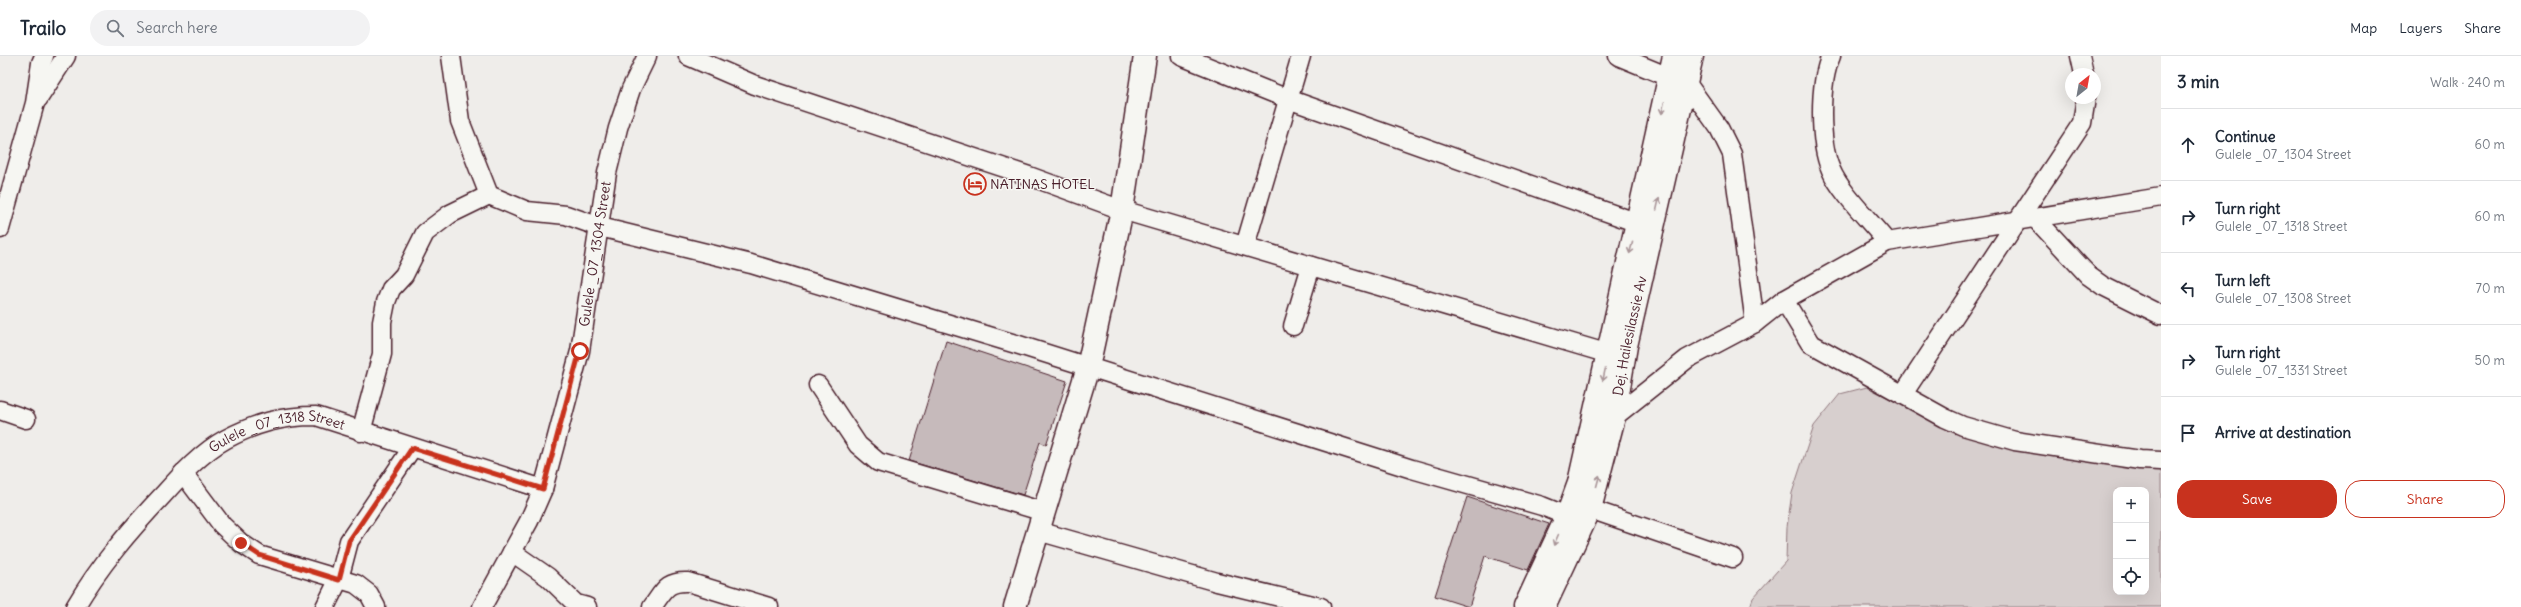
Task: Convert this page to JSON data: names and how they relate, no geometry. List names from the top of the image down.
{
  "streets": {
    "main road": ["Dej. Hailesilassie Av"],
    "street": ["Gulele _07_1304 Street", "Gulele _07_1318 Street"]
  },
  "crossings": [
    ["Gulele _07_1304 Street", "Gulele _07_1318 Street"]
  ],
  "places": {
    "hotel": ["NATINAS HOTEL"]
  },
  "north": "top right",
  "page": {
    "header": "Trailo",
    "search": "Search here",
    "nav": ["Map", "Layers", "Share"],
    "heading": ["3 min", "Walk · 240 m"],
    "list": [
      ["Continue", "Gulele _07_1304 Street", "60 m"],
      ["Turn right", "Gulele _07_1318 Street", "60 m"],
      ["Turn left", "Gulele _07_1308 Street", "70 m"],
      ["Turn right", "Gulele _07_1331 Street", "50 m"],
      "Arrive at destination"
    ],
    "buttons": ["Save", "Share"],
    "map_buttons": ["+", "−"]
  }
}
